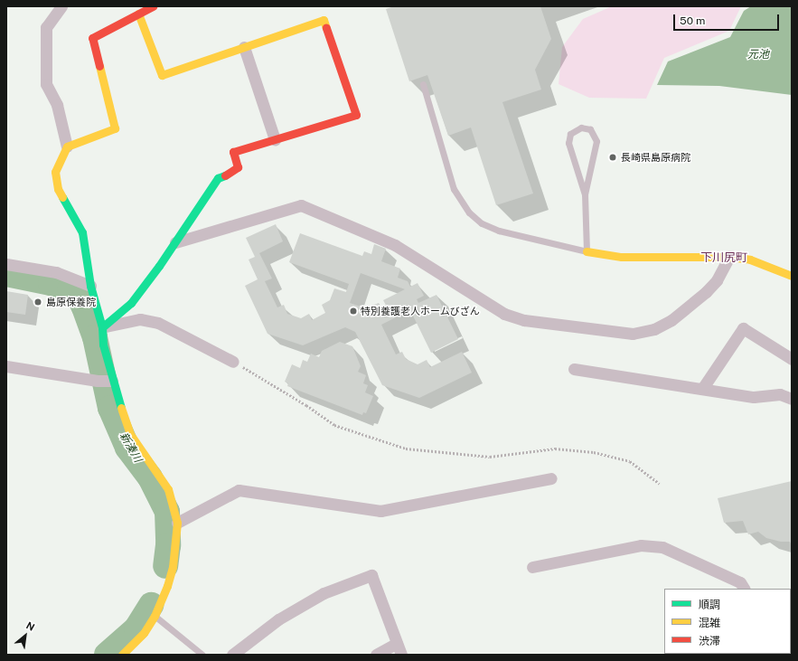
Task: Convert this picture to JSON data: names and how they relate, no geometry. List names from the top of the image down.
{
  "districts": ["下川尻町"],
  "water": ["元池", "新湊川"],
  "places": ["長崎県島原病院", "島原保養院", "特別養護老人ホームびざん"],
  "legend": ["順調", "混雑", "渋滞"],
  "scale_bar": "50 m",
  "north": "top right"
}
